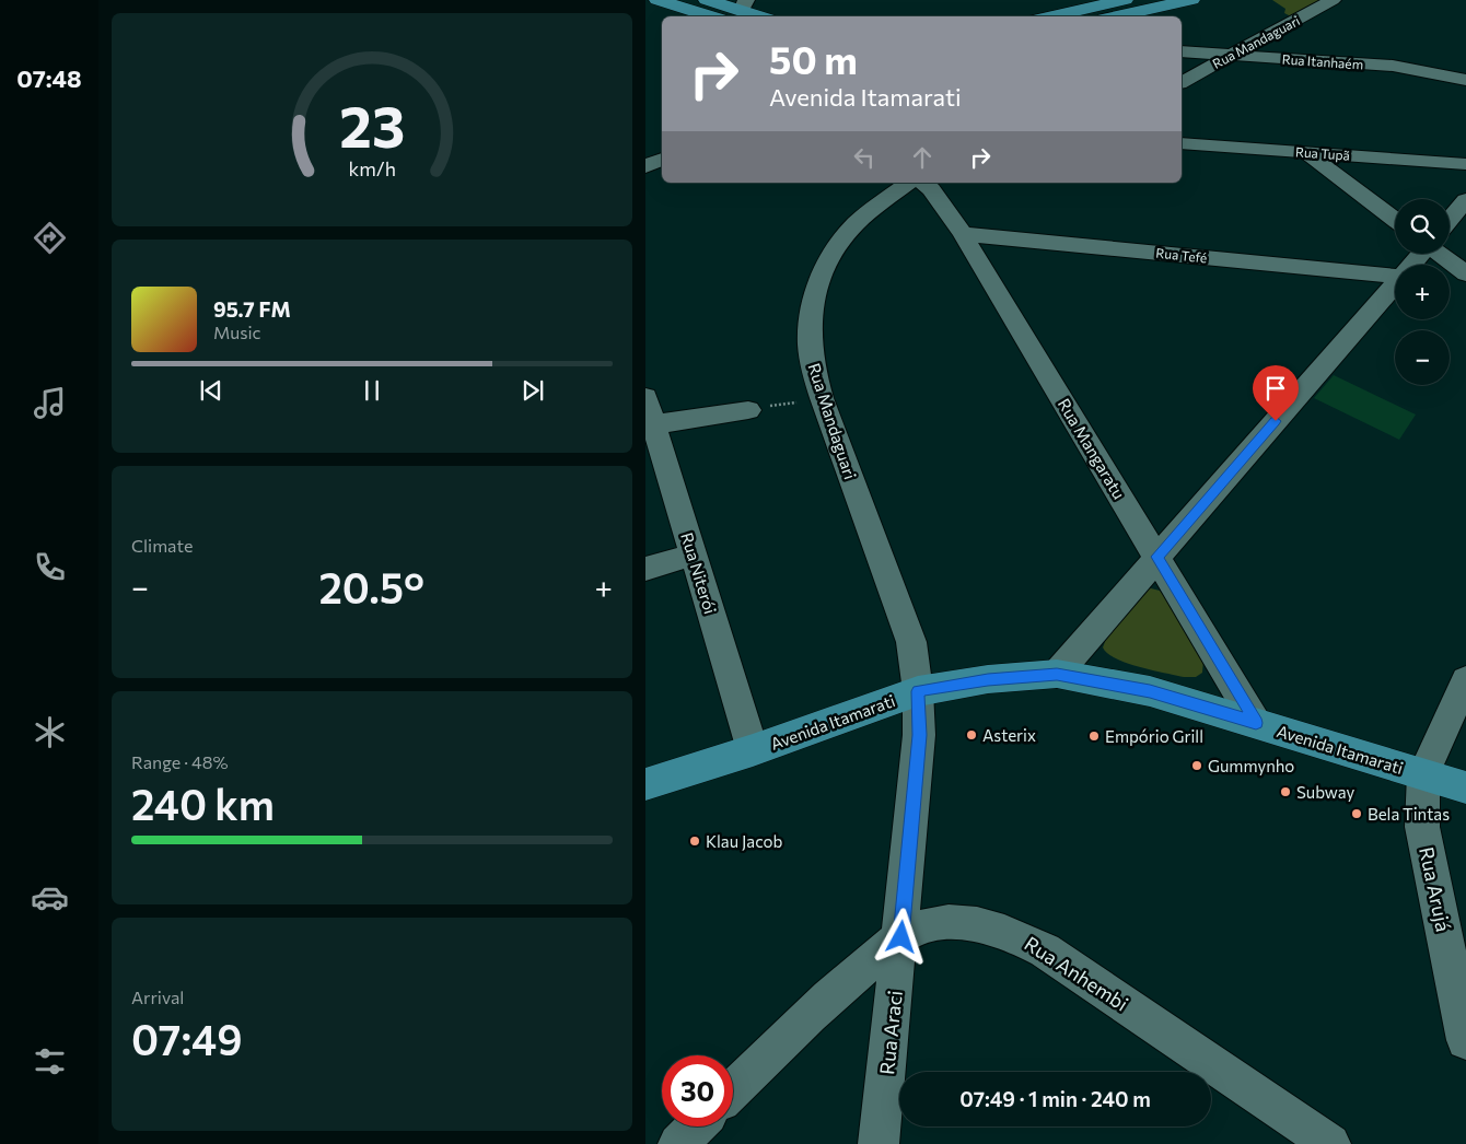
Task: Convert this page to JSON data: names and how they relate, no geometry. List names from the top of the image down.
{
  "streets": {
    "main road": ["Avenida Itamarati"],
    "street": [
      "Rua Mandaguari",
      "Rua Itanhaém",
      "Rua Tupã",
      "Rua Tefé",
      "Rua Mangaratu",
      "Rua Niterói",
      "Rua Arujá",
      "Rua Anhembi",
      "Rua Araci"
    ]
  },
  "crossings": [
    ["Rua Mandaguari", "Rua Itanhaém"],
    ["Rua Mandaguari", "Avenida Itamarati"],
    ["Rua Mandaguari", "Rua Araci"],
    ["Rua Tefé", "Rua Mangaratu"],
    ["Rua Mangaratu", "Avenida Itamarati"],
    ["Rua Niterói", "Avenida Itamarati"],
    ["Avenida Itamarati", "Rua Arujá"],
    ["Avenida Itamarati", "Rua Araci"],
    ["Rua Anhembi", "Rua Araci"]
  ],
  "places": [
    "Asterix",
    "Empório Grill",
    "Gummynho",
    "Subway",
    "Bela Tintas",
    "Klau Jacob"
  ],
  "page": {
    "tabs": "07:48",
    "turn": ["50 m", "Avenida Itamarati"],
    "map_buttons": ["+", "−"],
    "song": ["95.7 FM", "Music"],
    "tile": [
      "Climate",
      ["Range · 48%", "240 km"],
      ["Arrival", "07:49"]
    ],
    "heat": ["−", "20.5°", "+"],
    "limit": "30",
    "trip": "07:49 · 1 min · 240 m",
    "gauge": ["23", "km/h"]
  }
}
